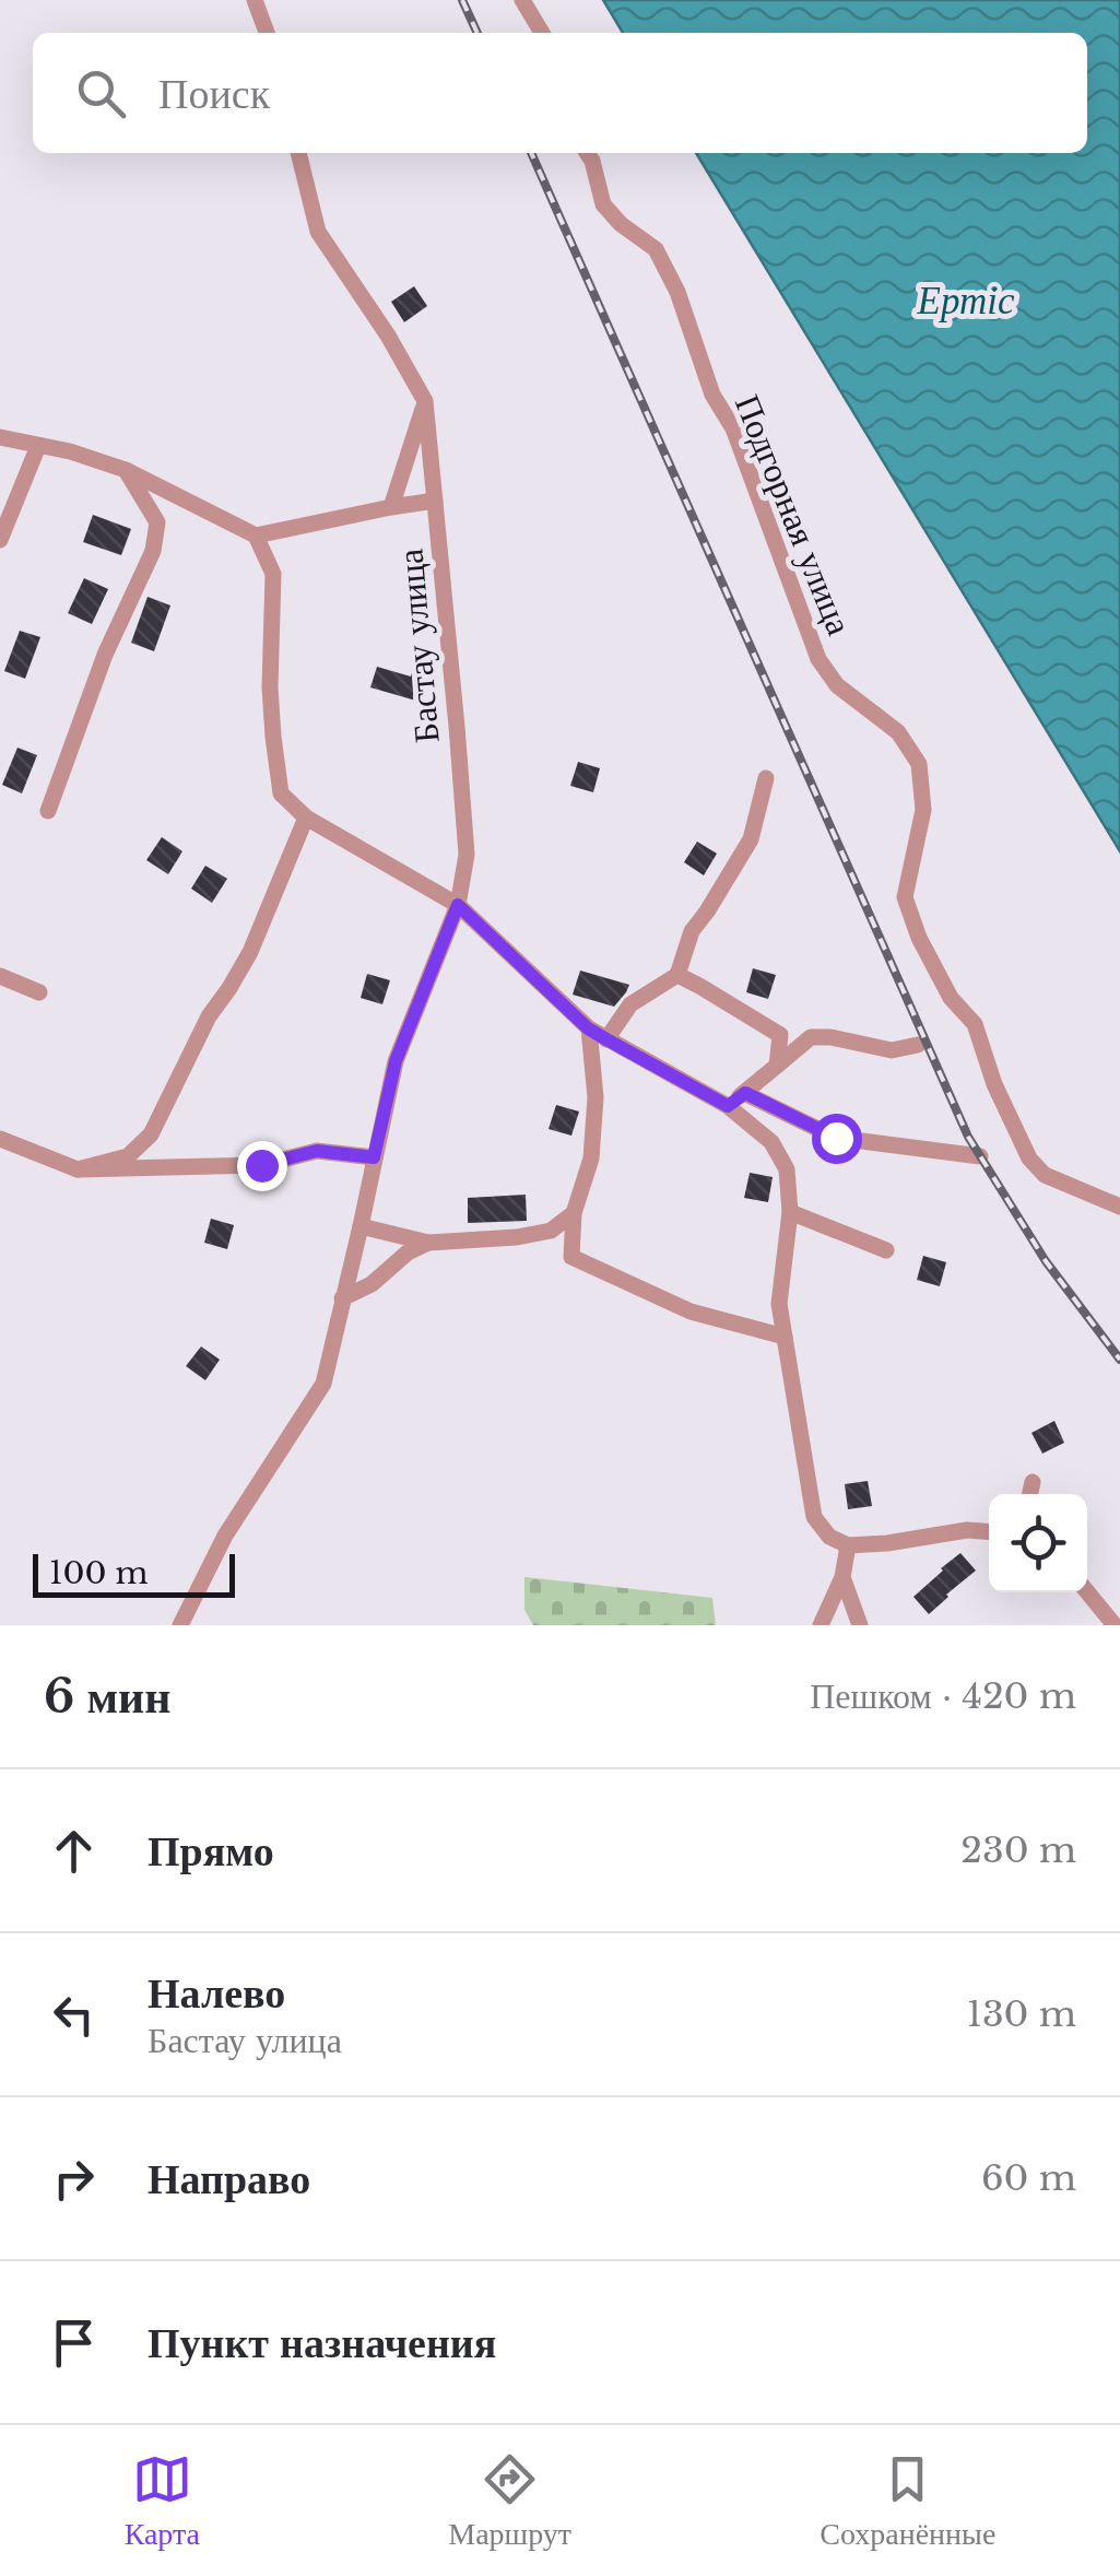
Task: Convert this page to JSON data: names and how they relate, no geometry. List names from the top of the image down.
{
  "streets": {
    "street": ["Подгорная улица", "Бастау улица"]
  },
  "water": ["Ертіс"],
  "scale_bar": "100 m",
  "page": {
    "search": "Поиск",
    "scale": "100 m",
    "heading": ["6 мин", "Пешком · 420 m"],
    "list": [
      ["Прямо", "230 m"],
      ["Налево", "Бастау улица", "130 m"],
      ["Направо", "60 m"],
      "Пункт назначения"
    ],
    "nav": ["Карта", "Маршрут", "Сохранённые"]
  }
}
